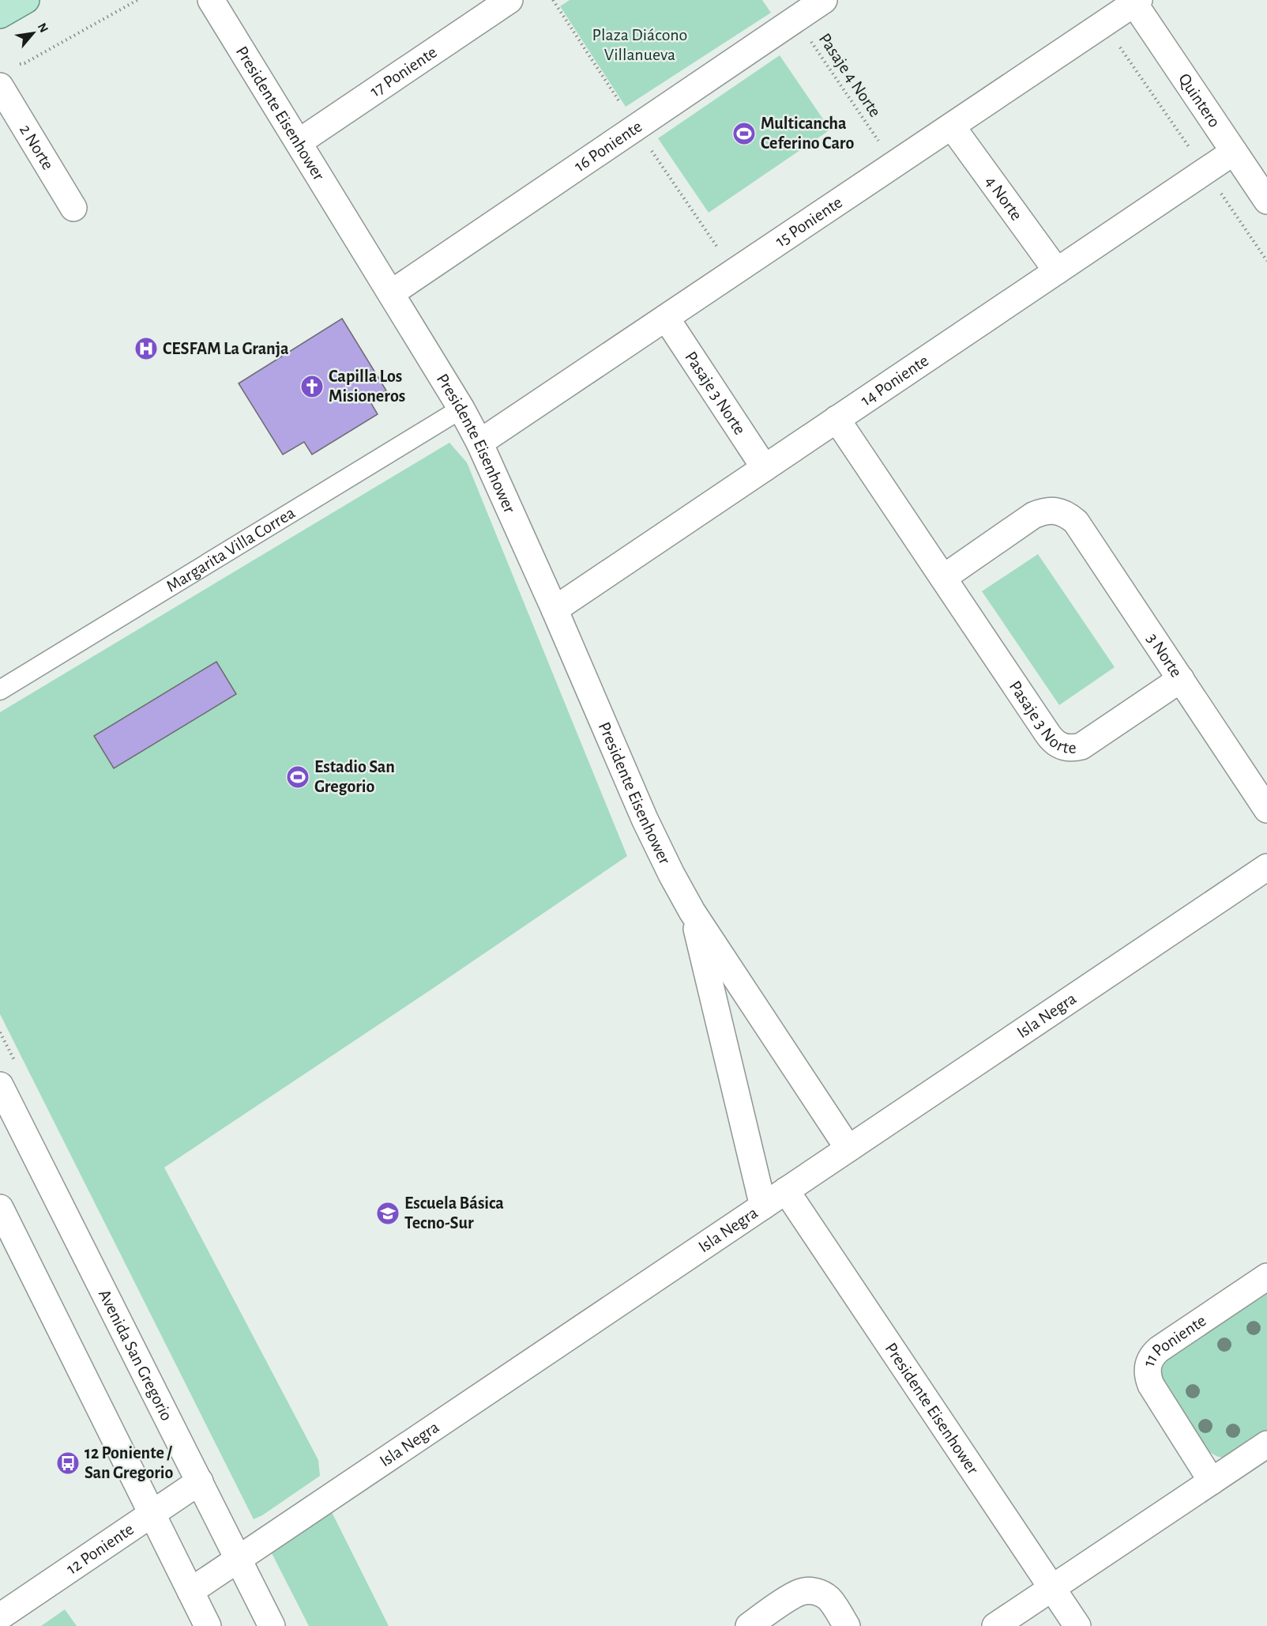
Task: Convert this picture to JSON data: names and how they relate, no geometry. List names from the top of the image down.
{
  "streets": {
    "street": [
      "17 Poniente",
      "Quintero",
      "Presidente Eisenhower",
      "2 Norte",
      "16 Poniente",
      "4 Norte",
      "15 Poniente",
      "14 Poniente",
      "Pasaje 3 Norte",
      "3 Norte",
      "Isla Negra",
      "11 Poniente",
      "Avenida San Gregorio",
      "12 Poniente"
    ],
    "lane": ["Margarita Villa Correa"],
    "path": ["Pasaje 4 Norte"]
  },
  "crossings": [
    ["17 Poniente", "Presidente Eisenhower"],
    ["Pasaje 4 Norte", "16 Poniente"],
    ["Pasaje 4 Norte", "15 Poniente"],
    ["Quintero", "15 Poniente"],
    ["Quintero", "14 Poniente"],
    ["Presidente Eisenhower", "16 Poniente"],
    ["Presidente Eisenhower", "15 Poniente"],
    ["Presidente Eisenhower", "14 Poniente"],
    ["Presidente Eisenhower", "Margarita Villa Correa"],
    ["Presidente Eisenhower", "Isla Negra"],
    ["4 Norte", "15 Poniente"],
    ["4 Norte", "14 Poniente"],
    ["15 Poniente", "Pasaje 3 Norte"],
    ["14 Poniente", "Pasaje 3 Norte"],
    ["Pasaje 3 Norte", "3 Norte"],
    ["Isla Negra", "Avenida San Gregorio"],
    ["Avenida San Gregorio", "12 Poniente"]
  ],
  "parks": ["Plaza Diácono Villanueva"],
  "places": {
    "sports": ["Multicancha Ceferino Caro", "Estadio San Gregorio"],
    "hospital": ["CESFAM La Granja"],
    "church": ["Capilla Los Misioneros"],
    "school or university": ["Escuela Básica Tecno-Sur"],
    "bus stop": ["12 Poniente / San Gregorio"]
  },
  "north": "top right"
}
